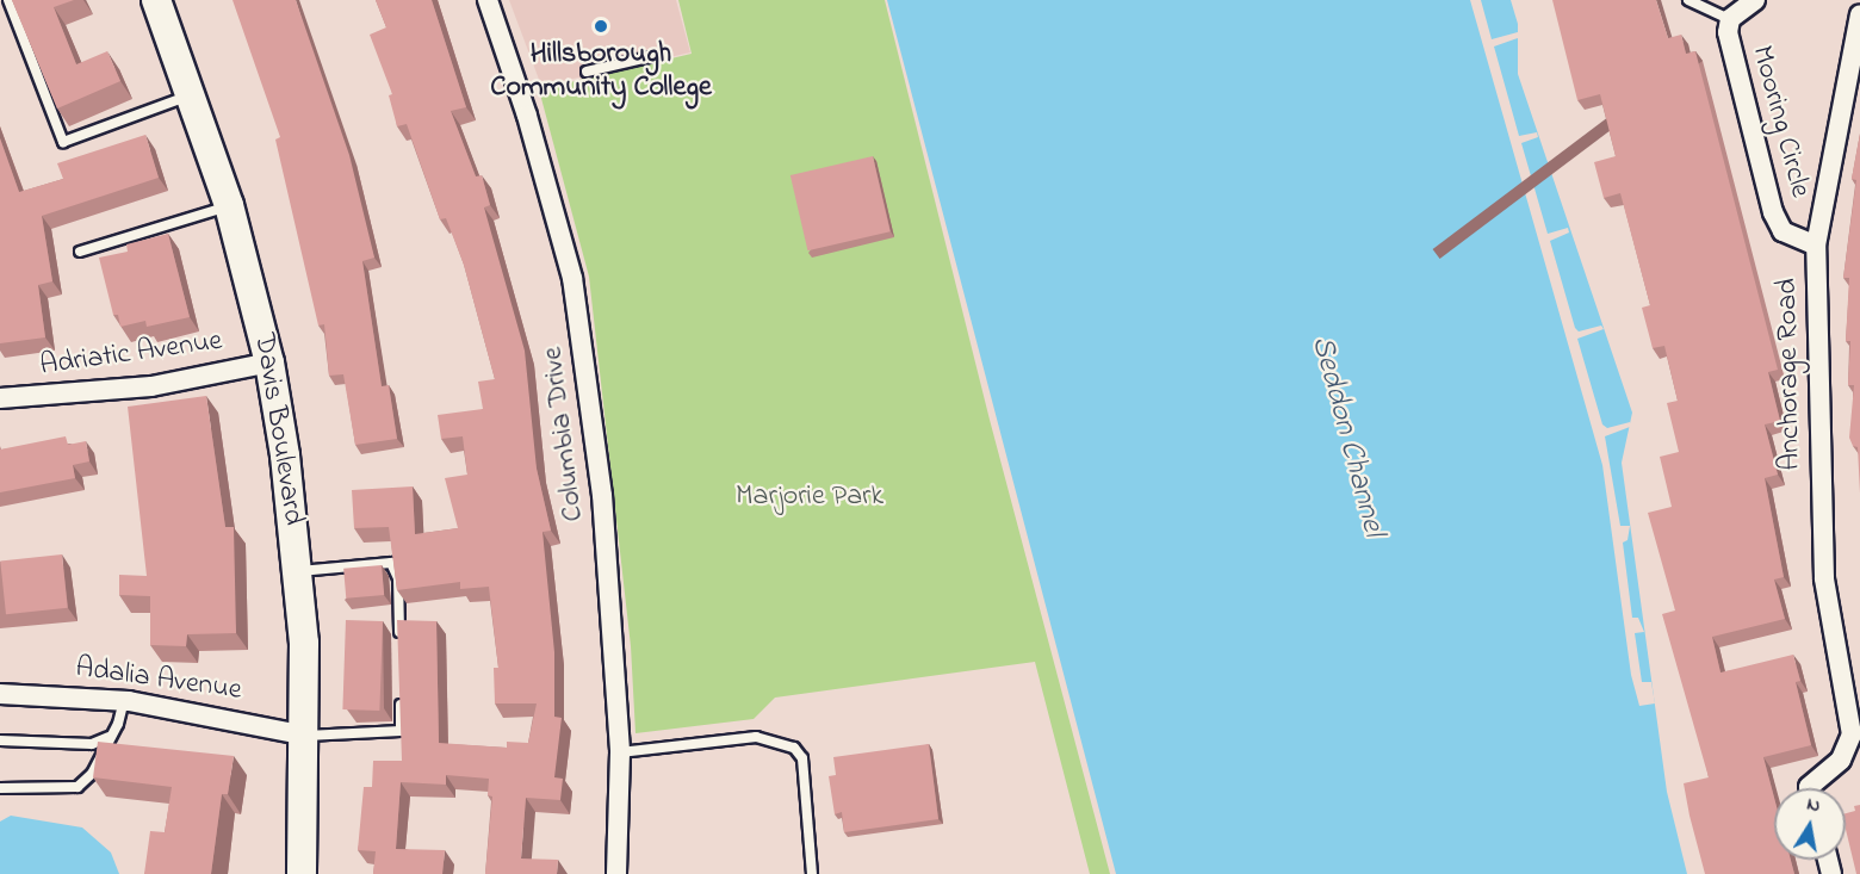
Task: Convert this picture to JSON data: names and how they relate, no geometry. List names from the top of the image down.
{
  "streets": {
    "street": [
      "Mooring Circle",
      "Adriatic Avenue",
      "Anchorage Road",
      "Davis Boulevard",
      "Columbia Drive",
      "Adalia Avenue"
    ]
  },
  "crossings": [
    ["Mooring Circle", "Anchorage Road"],
    ["Adriatic Avenue", "Davis Boulevard"],
    ["Davis Boulevard", "Adalia Avenue"]
  ],
  "water": ["Seddon Channel"],
  "parks": ["Marjorie Park"],
  "places": ["Hillsborough Community College"],
  "north": "top"
}
